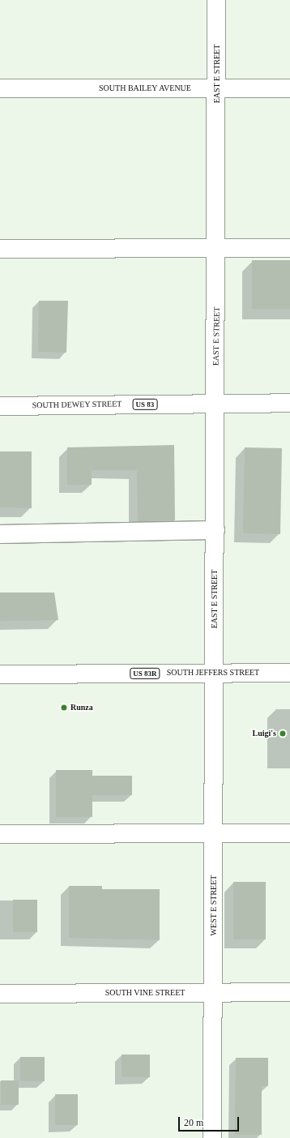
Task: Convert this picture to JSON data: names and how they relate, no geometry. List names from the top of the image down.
{
  "streets": {
    "main road": [
      "EAST E STREET",
      "SOUTH BAILEY AVENUE",
      "SOUTH DEWEY STREET",
      "US 83",
      "SOUTH JEFFERS STREET",
      "US 83R",
      "WEST E STREET",
      "SOUTH VINE STREET"
    ]
  },
  "crossings": [
    ["EAST E STREET", "SOUTH BAILEY AVENUE"],
    ["EAST E STREET", "SOUTH DEWEY STREET"],
    ["EAST E STREET", "SOUTH JEFFERS STREET"],
    ["EAST E STREET", "WEST E STREET"],
    ["SOUTH JEFFERS STREET", "WEST E STREET"],
    ["WEST E STREET", "SOUTH VINE STREET"]
  ],
  "places": ["Runza", "Luigi's"],
  "scale_bar": "20 m"
}
